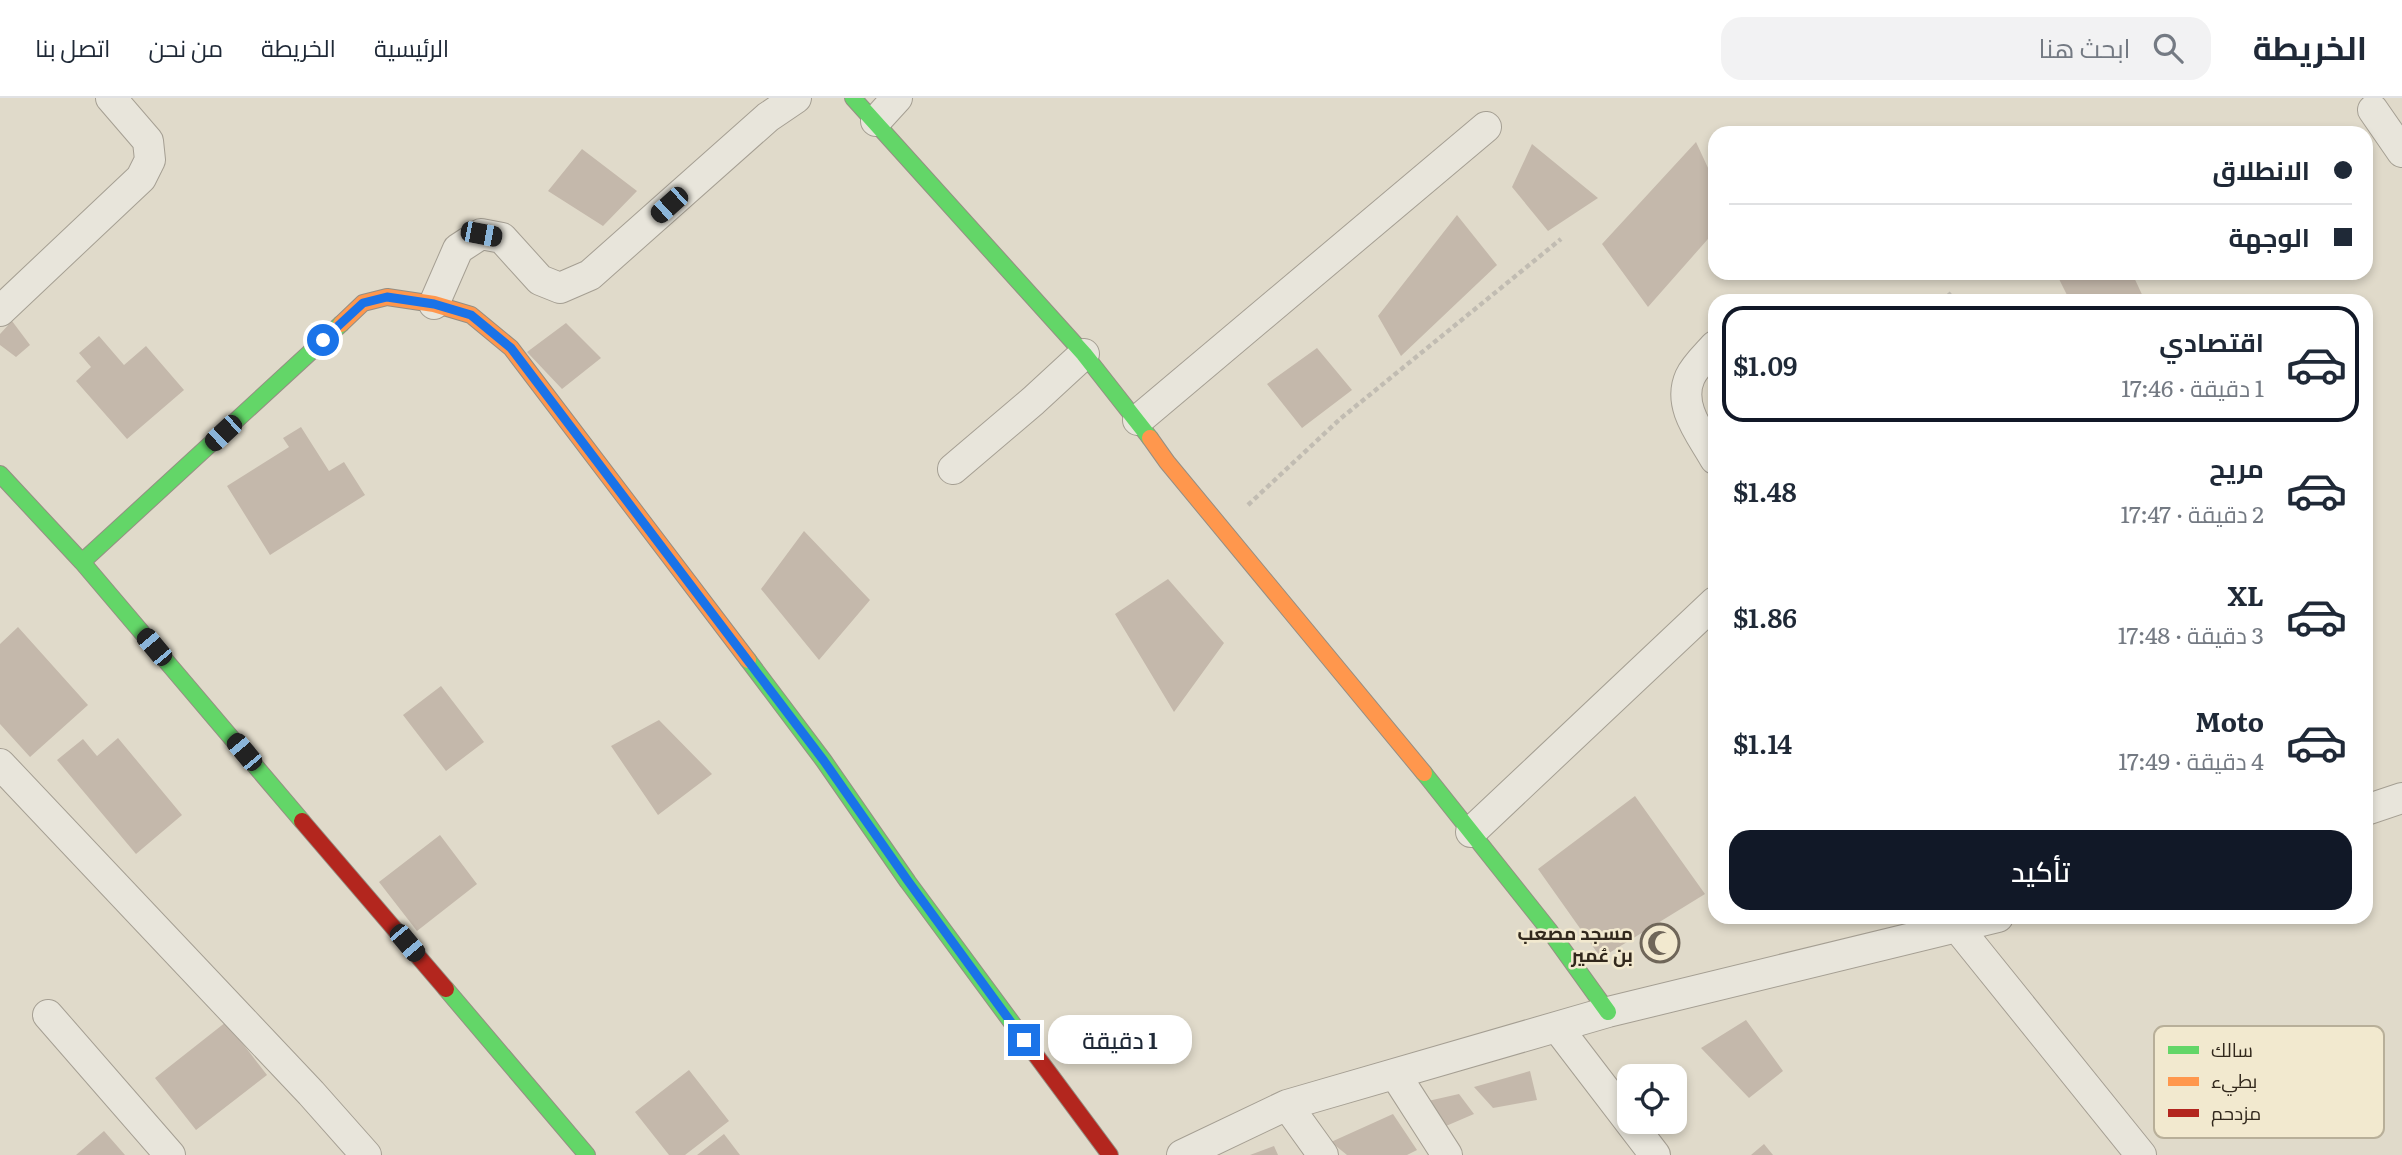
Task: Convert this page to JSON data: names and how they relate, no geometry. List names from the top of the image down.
{
  "places": {
    "mosque": ["مسجد مصعب بن عُمير"]
  },
  "legend": ["سالك", "بطيء", "مزدحم"],
  "page": {
    "header": "الخريطة",
    "search": "ابحث هنا",
    "nav": [
      "الرئيسية",
      "الخريطة",
      "من نحن",
      "اتصل بنا"
    ],
    "banner": ["الانطلاق", "الوجهة"],
    "list": [
      {
        "name": "اقتصادي",
        "note": "1 دقيقة · 17:46",
        "value": "$1.09"
      },
      {
        "name": "مريح",
        "note": "2 دقيقة · 17:47",
        "value": "$1.48"
      },
      {
        "name": "XL",
        "note": "3 دقيقة · 17:48",
        "value": "$1.86"
      },
      {
        "name": "Moto",
        "note": "4 دقيقة · 17:49",
        "value": "$1.14"
      }
    ],
    "buttons": "تأكيد",
    "bubble": "1 دقيقة"
  }
}
